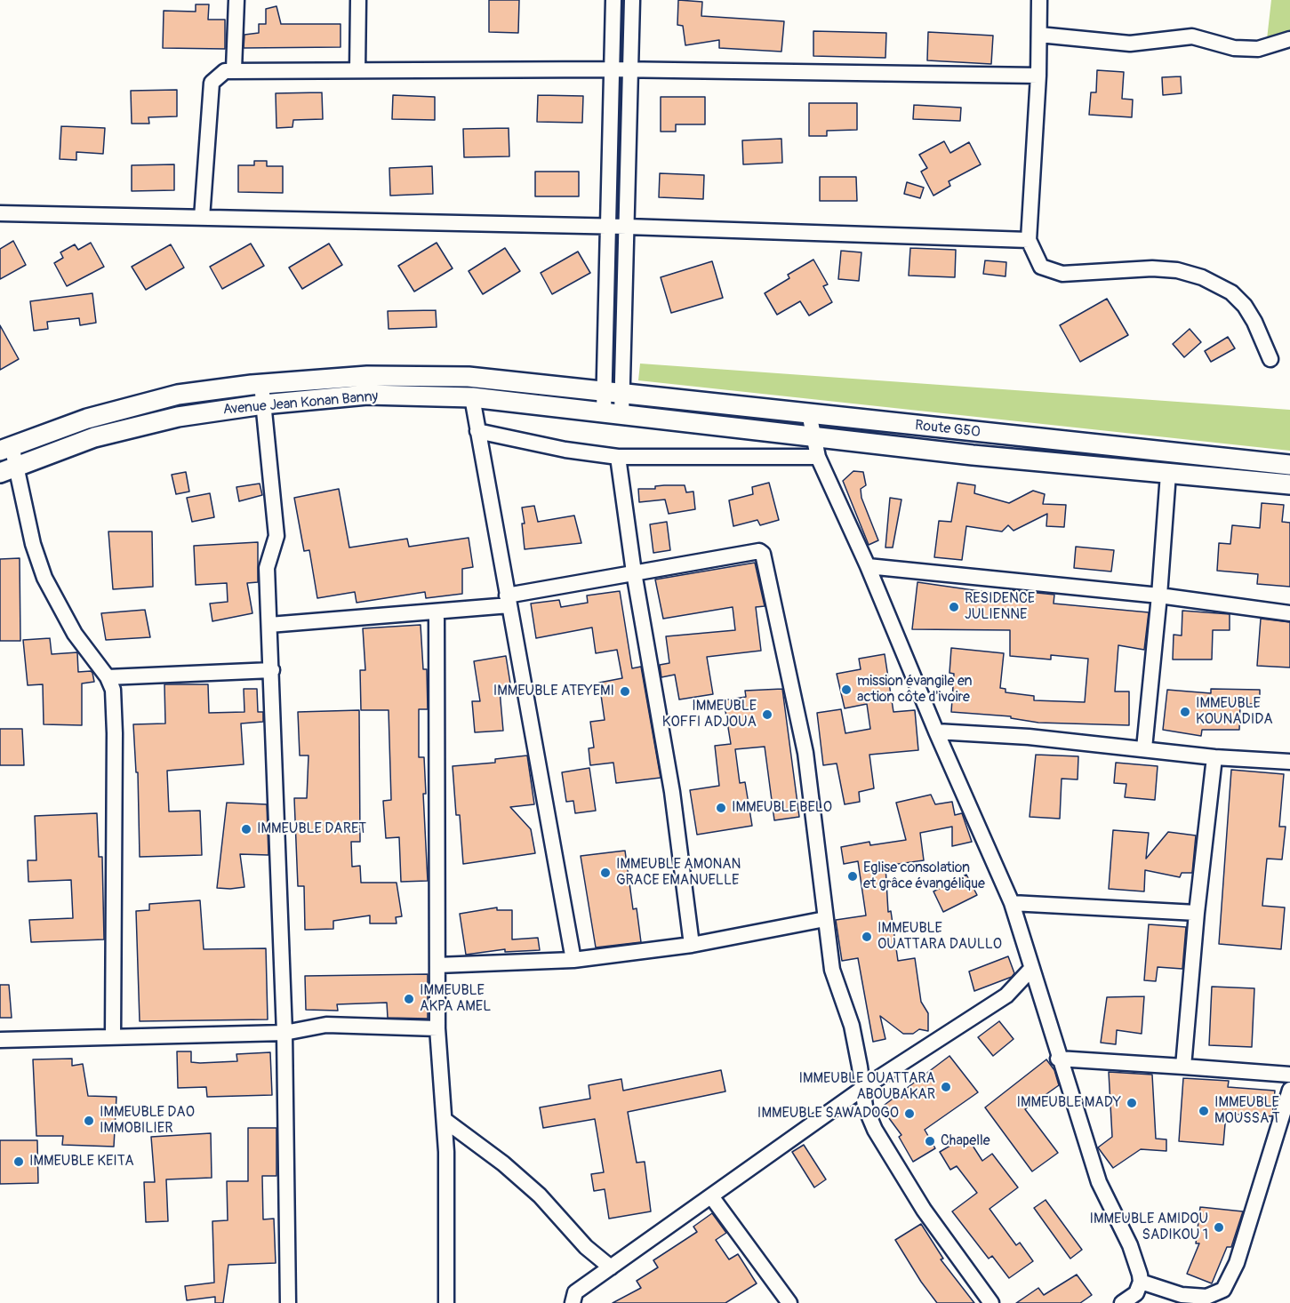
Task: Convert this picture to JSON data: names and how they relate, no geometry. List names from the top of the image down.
{
  "streets": {
    "street": ["Avenue Jean Konan Banny", "Route G50"]
  },
  "crossings": [
    ["Avenue Jean Konan Banny", "Route G50"]
  ],
  "places": [
    "RESIDENCE JULIENNE",
    "mission évangile en action côte d'ivoire",
    "IMMEUBLE ATEYEMI",
    "IMMEUBLE KOUNADIDA",
    "IMMEUBLE KOFFI ADJOUA",
    "IMMEUBLE BELO",
    "IMMEUBLE DARET",
    "IMMEUBLE AMONAN GRACE EMANUELLE",
    "Eglise consolation et grâce évangélique",
    "IMMEUBLE OUATTARA DAULLO",
    "IMMEUBLE AKPA AMEL",
    "IMMEUBLE OUATTARA ABOUBAKAR",
    "IMMEUBLE MADY",
    "IMMEUBLE MOUSSA T",
    "IMMEUBLE SAWADOGO",
    "IMMEUBLE DAO IMMOBILIER",
    "Chapelle",
    "IMMEUBLE KEITA",
    "IMMEUBLE AMIDOU SADIKOU 1"
  ]
}
